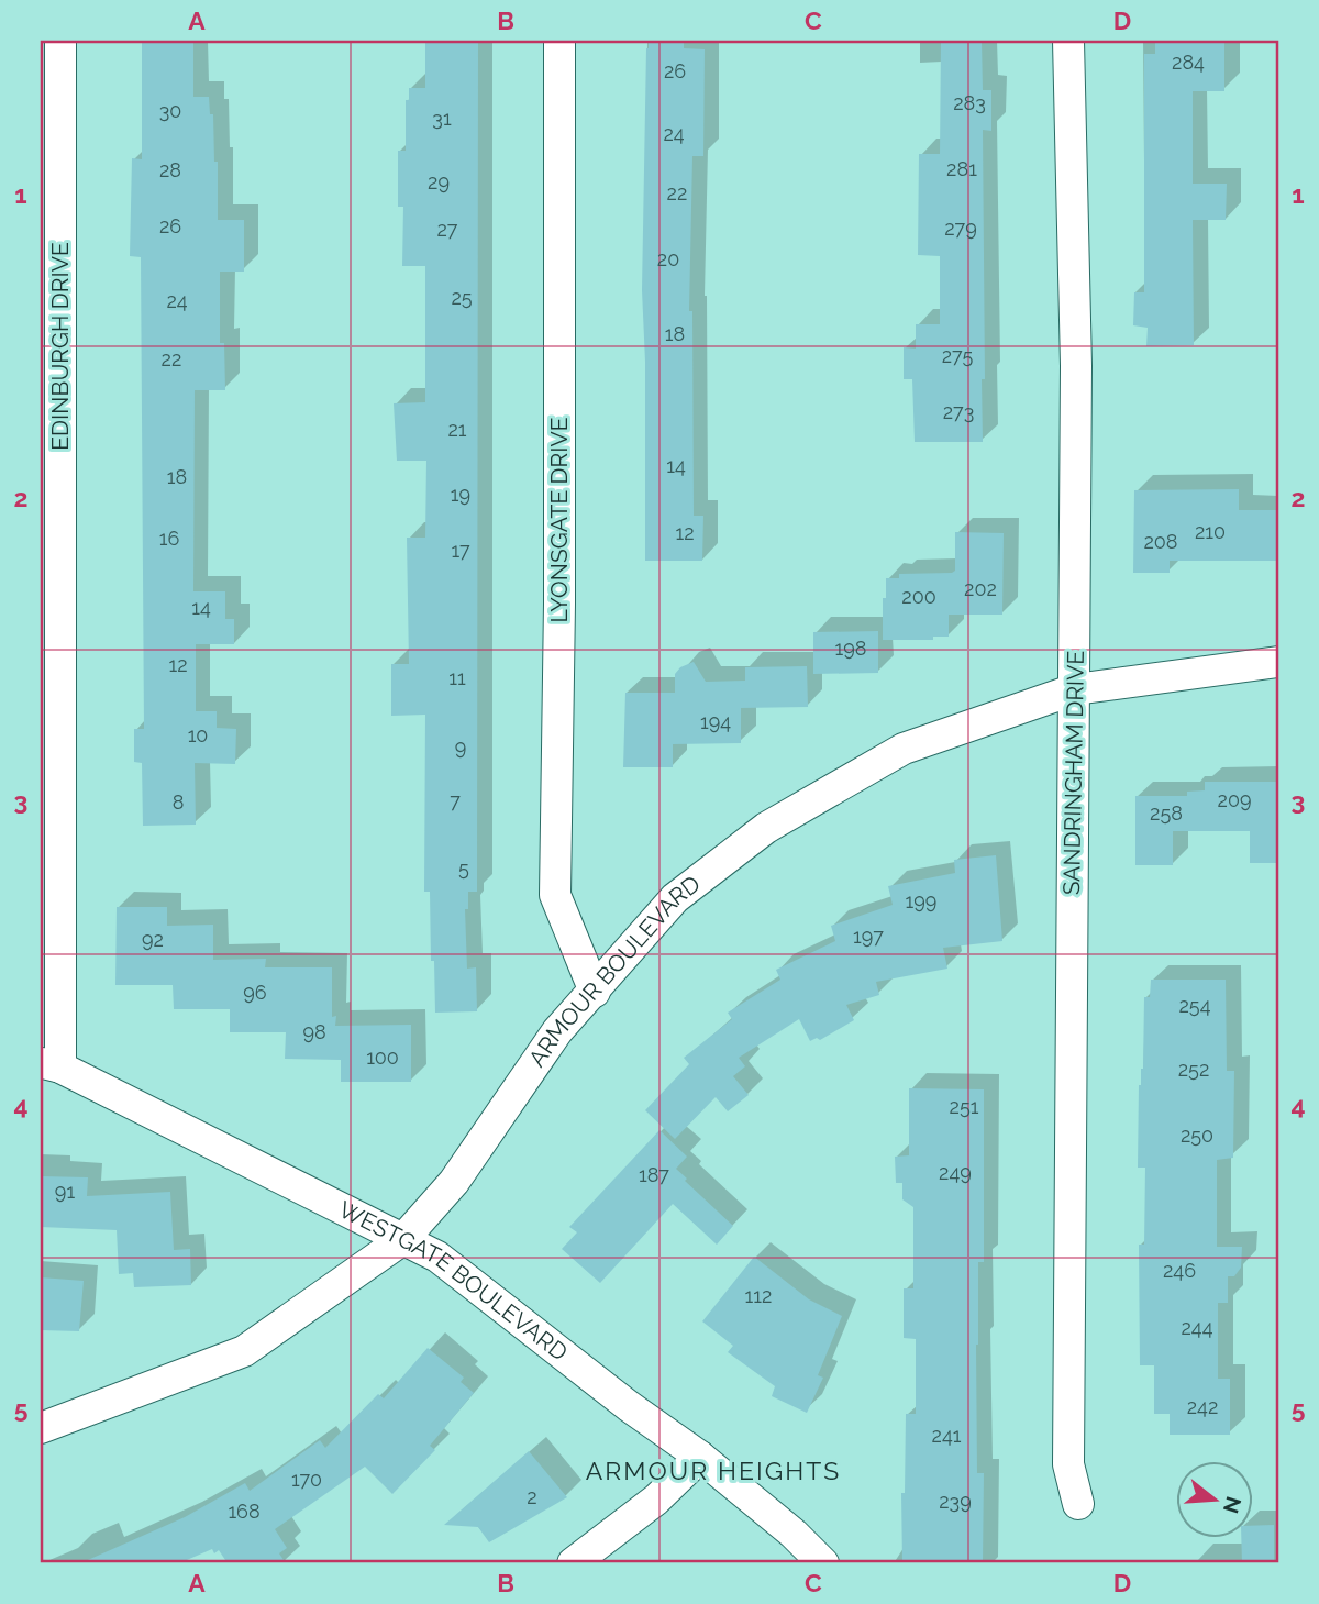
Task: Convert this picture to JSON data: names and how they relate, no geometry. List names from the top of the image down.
{
  "streets": {
    "street": [
      "EDINBURGH DRIVE",
      "LYONSGATE DRIVE",
      "SANDRINGHAM DRIVE",
      "ARMOUR BOULEVARD",
      "WESTGATE BOULEVARD"
    ]
  },
  "crossings": [
    ["EDINBURGH DRIVE", "WESTGATE BOULEVARD"],
    ["LYONSGATE DRIVE", "ARMOUR BOULEVARD"],
    ["SANDRINGHAM DRIVE", "ARMOUR BOULEVARD"],
    ["ARMOUR BOULEVARD", "WESTGATE BOULEVARD"]
  ],
  "districts": ["ARMOUR HEIGHTS"],
  "house_numbers": [
    "284",
    "26",
    "283",
    "30",
    "31",
    "24",
    "281",
    "28",
    "29",
    "22",
    "26",
    "279",
    "27",
    "20",
    "25",
    "24",
    "18",
    "275",
    "22",
    "273",
    "21",
    "14",
    "18",
    "19",
    "210",
    "12",
    "16",
    "208",
    "17",
    "202",
    "200",
    "14",
    "198",
    "12",
    "11",
    "194",
    "10",
    "9",
    "209",
    "7",
    "8",
    "258",
    "5",
    "199",
    "197",
    "92",
    "96",
    "254",
    "98",
    "100",
    "252",
    "251",
    "250",
    "249",
    "187",
    "91",
    "246",
    "112",
    "244",
    "242",
    "241",
    "170",
    "2",
    "239",
    "168"
  ],
  "north": "right",
  "grid": {
    "columns": [
      "A",
      "B",
      "C",
      "D"
    ],
    "rows": [
      "1",
      "2",
      "3",
      "4",
      "5"
    ]
  }
}
